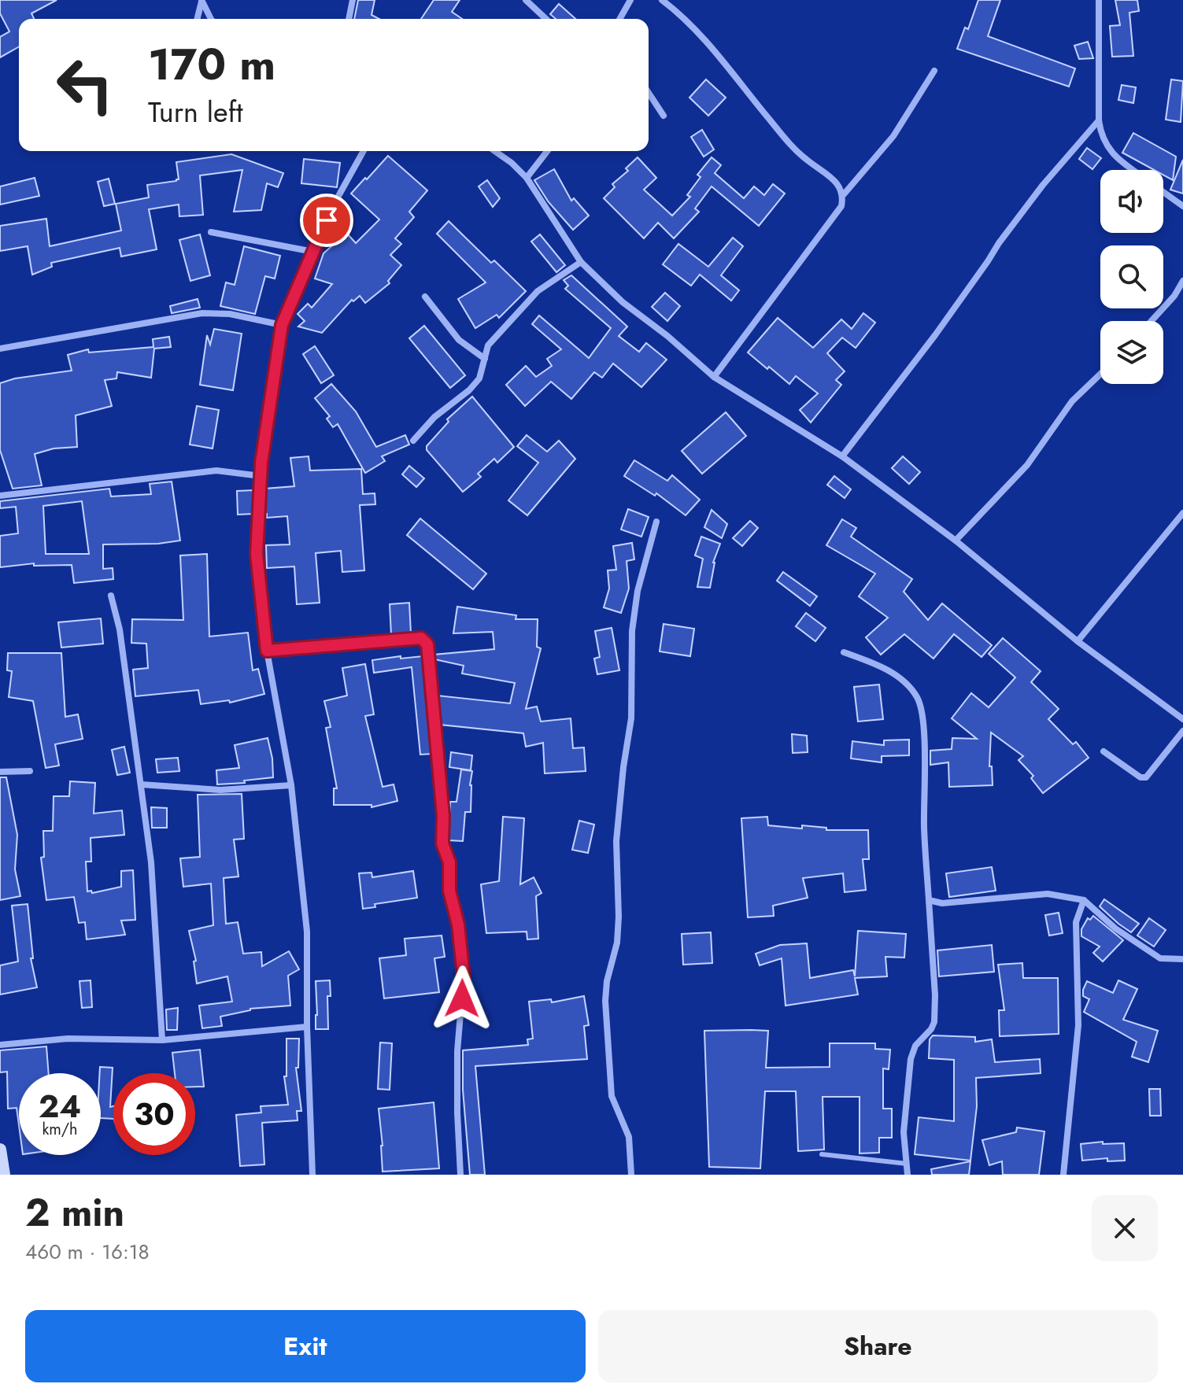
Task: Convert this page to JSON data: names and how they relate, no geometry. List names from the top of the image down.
{
  "page": {
    "turn": ["170 m", "Turn left"],
    "speed": "24 km/h",
    "limit": "30",
    "heading": ["2 min", "460 m · 16:18"],
    "buttons": ["Exit", "Share"]
  }
}
